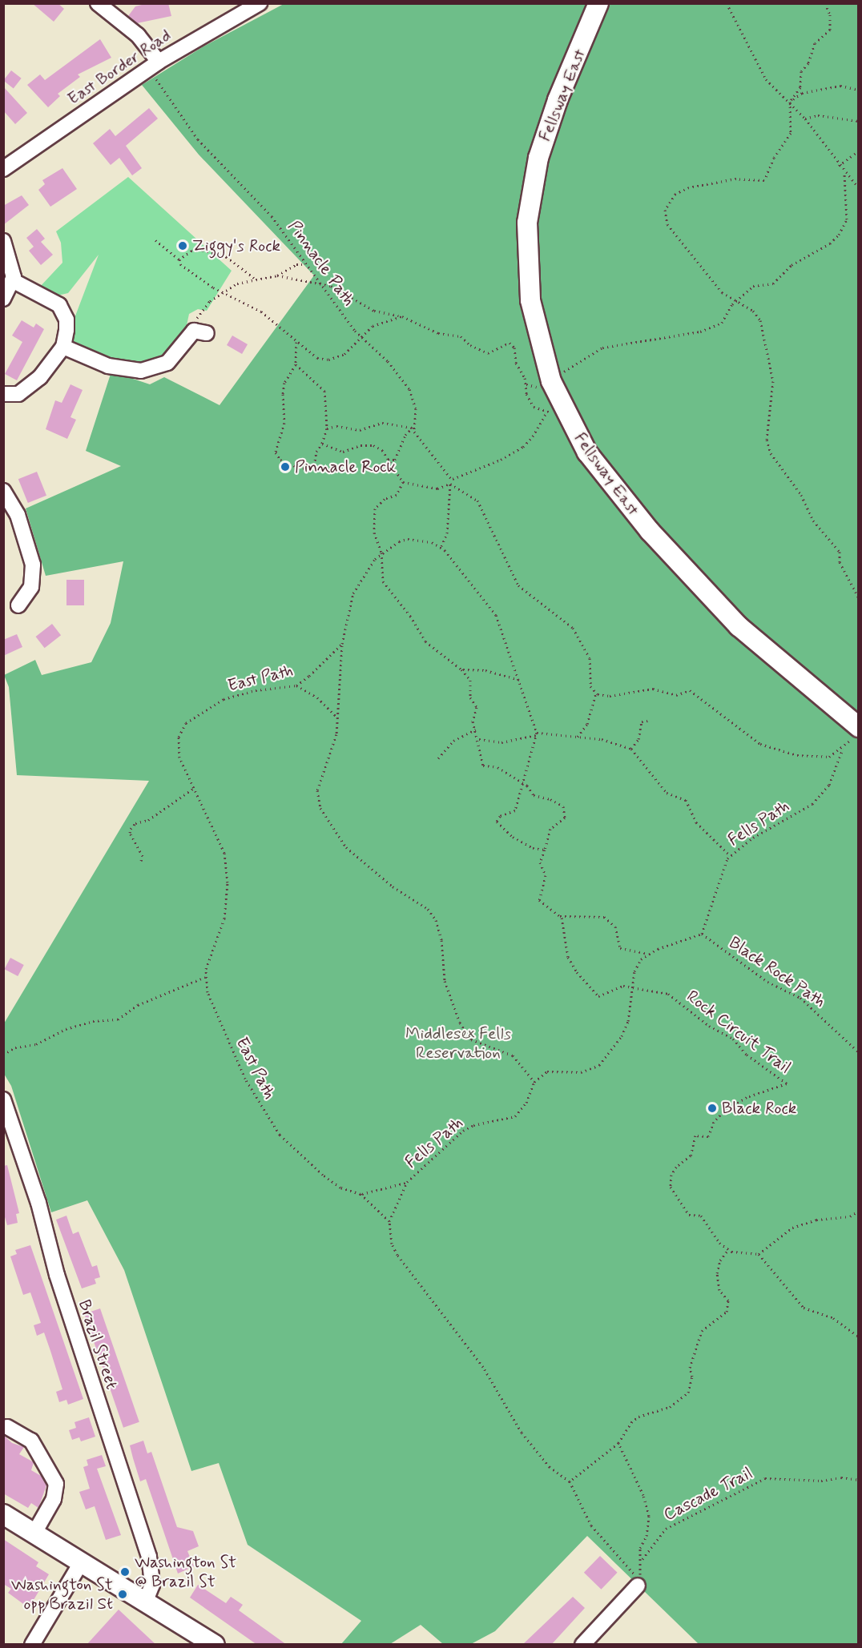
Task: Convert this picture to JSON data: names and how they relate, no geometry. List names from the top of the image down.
{
  "streets": {
    "main road": ["Fellsway East"],
    "street": ["East Border Road", "Brazil Street"],
    "path": [
      "Pinnacle Path",
      "East Path",
      "Fells Path",
      "Black Rock Path",
      "Rock Circuit Trail",
      "Cascade Trail"
    ]
  },
  "crossings": [
    ["East Border Road", "Pinnacle Path"],
    ["East Path", "Fells Path"],
    ["Fells Path", "Black Rock Path"]
  ],
  "parks": ["Middlesex Fells Reservation"],
  "places": [
    "Ziggy's Rock",
    "Pinnacle Rock",
    "Black Rock",
    "Washington St @ Brazil St",
    "Washington St opp Brazil St"
  ]
}
